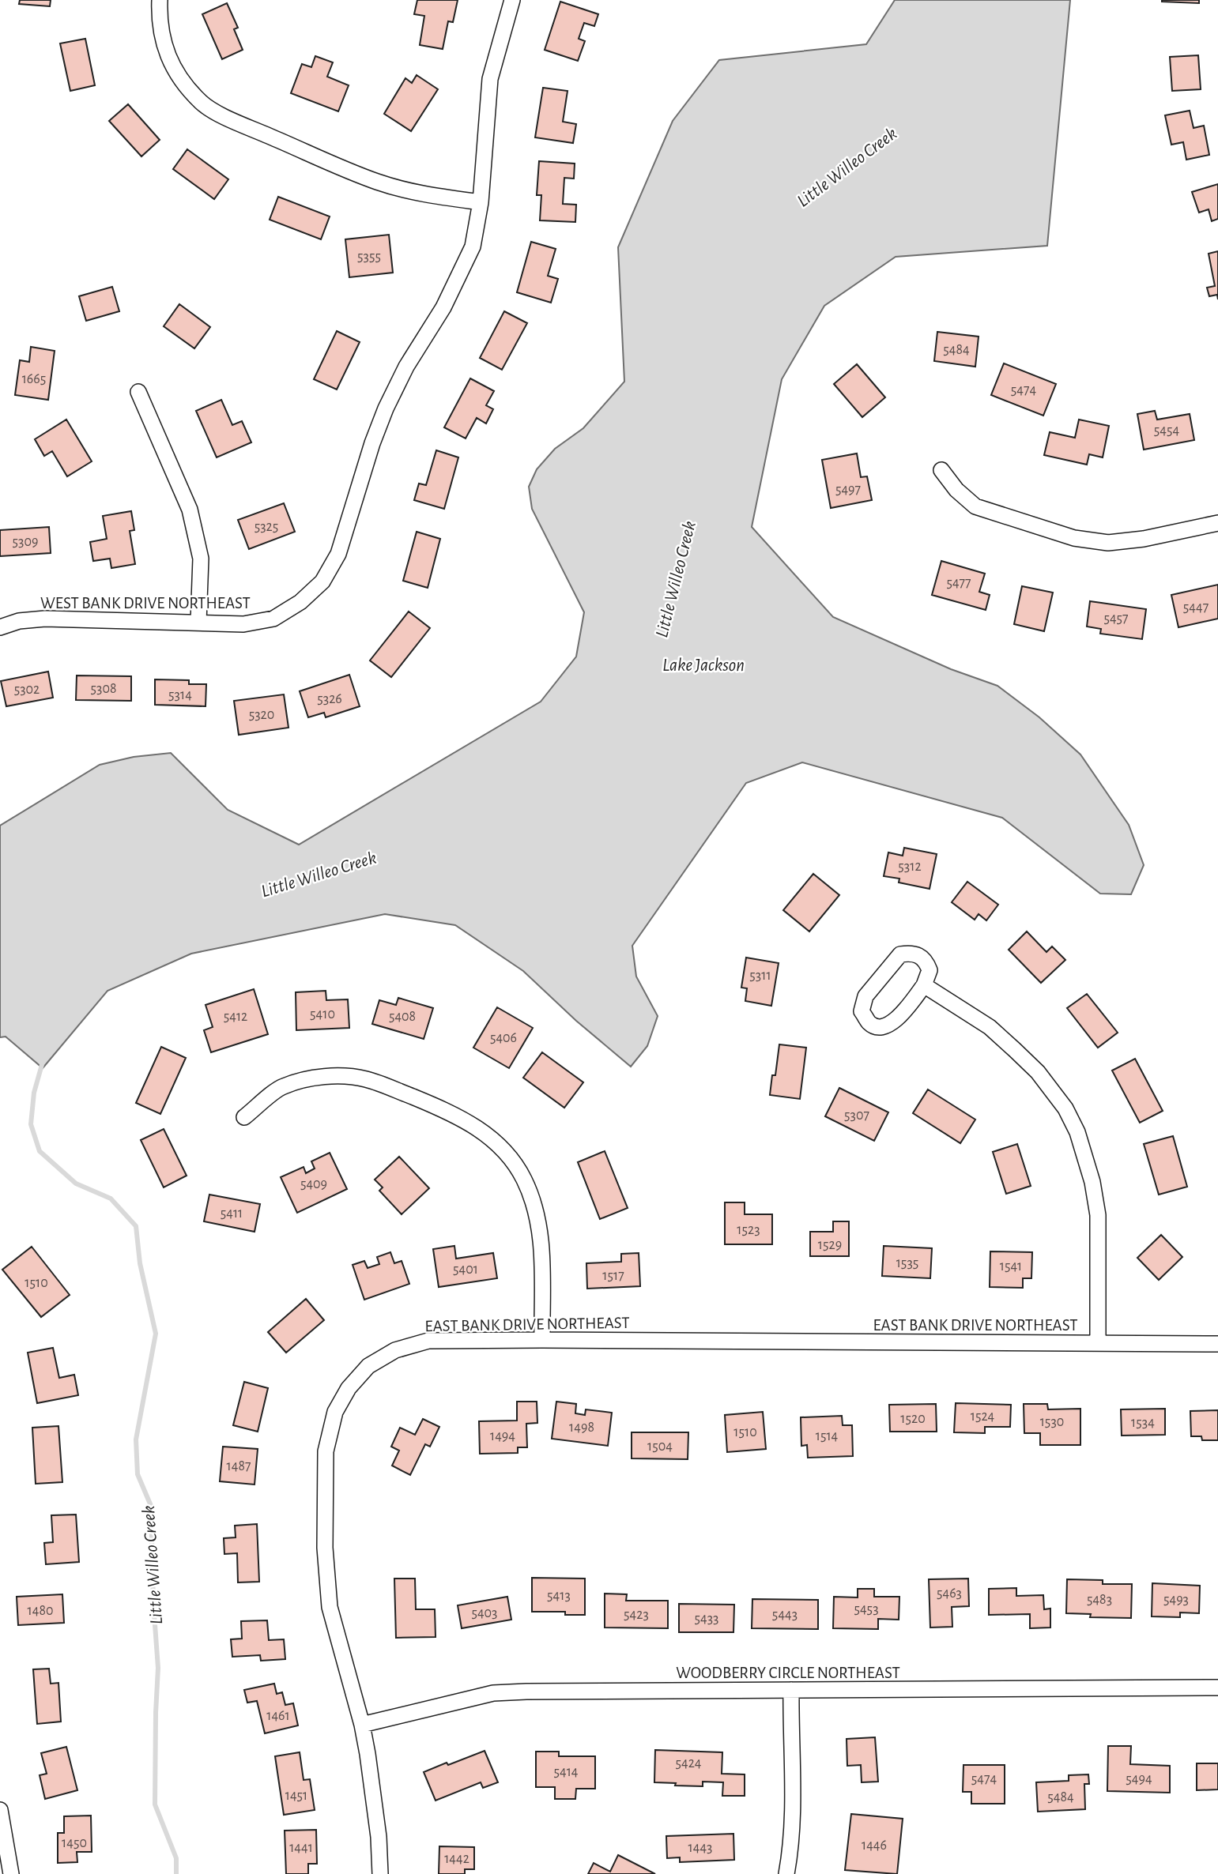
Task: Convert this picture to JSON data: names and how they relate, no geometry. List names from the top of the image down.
{
  "streets": {
    "street": ["WEST BANK DRIVE NORTHEAST", "EAST BANK DRIVE NORTHEAST", "WOODBERRY CIRCLE NORTHEAST"]
  },
  "crossings": [
    ["EAST BANK DRIVE NORTHEAST", "WOODBERRY CIRCLE NORTHEAST"]
  ],
  "water": ["Little Willeo Creek", "Lake Jackson"],
  "house_numbers": [
    "5355",
    "5484",
    "1665",
    "5474",
    "5454",
    "5497",
    "5325",
    "5309",
    "5477",
    "5447",
    "5457",
    "5308",
    "5302",
    "5314",
    "5326",
    "5320",
    "5312",
    "5311",
    "5410",
    "5412",
    "5408",
    "5406",
    "5307",
    "5409",
    "5411",
    "1523",
    "1529",
    "1535",
    "1541",
    "5401",
    "1517",
    "1510",
    "1524",
    "1520",
    "1530",
    "1534",
    "1498",
    "1510",
    "1494",
    "1514",
    "1504",
    "1487",
    "5463",
    "5413",
    "5483",
    "5493",
    "5453",
    "1480",
    "5403",
    "5423",
    "5443",
    "5433",
    "1461",
    "5424",
    "5414",
    "5474",
    "5494",
    "1451",
    "5484",
    "1450",
    "1446",
    "1441",
    "1443",
    "1442"
  ]
}
